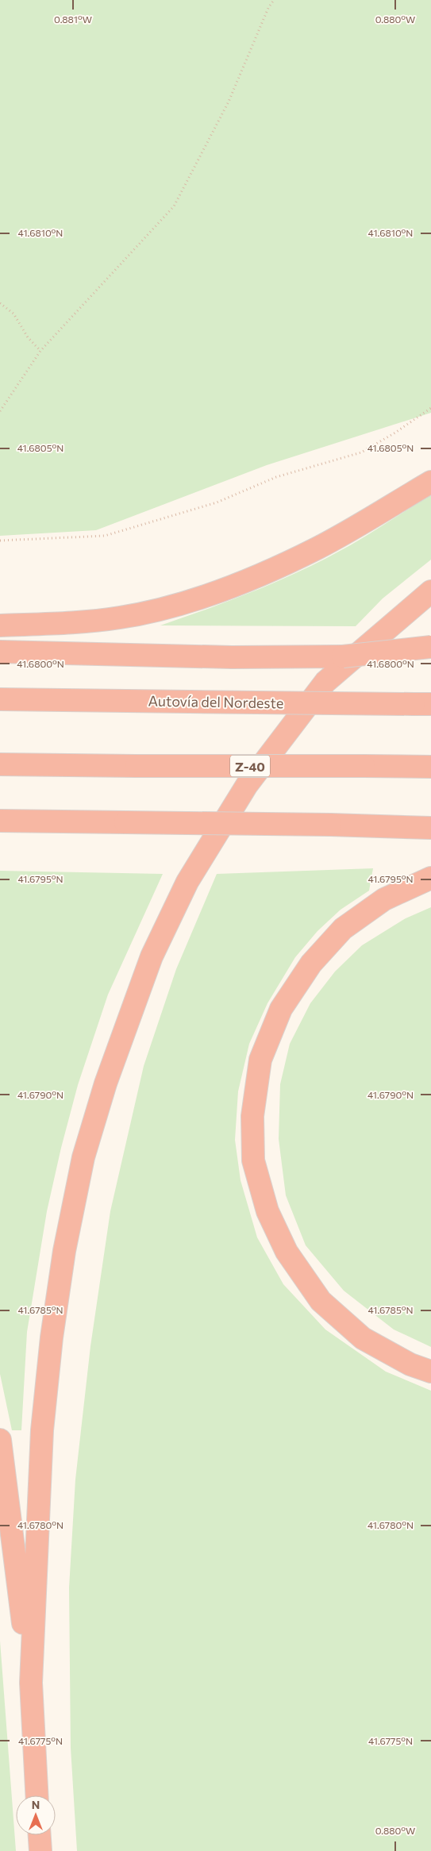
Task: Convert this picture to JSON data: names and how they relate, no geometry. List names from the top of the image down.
{
  "streets": {
    "highway": ["Autovía del Nordeste", "Z-40"]
  },
  "north": "top",
  "coordinates": [
    "0.881°W",
    "0.880°W",
    "41.6810°N",
    "41.6805°N",
    "41.6800°N",
    "41.6795°N",
    "41.6790°N",
    "41.6785°N",
    "41.6780°N",
    "41.6775°N"
  ]
}
